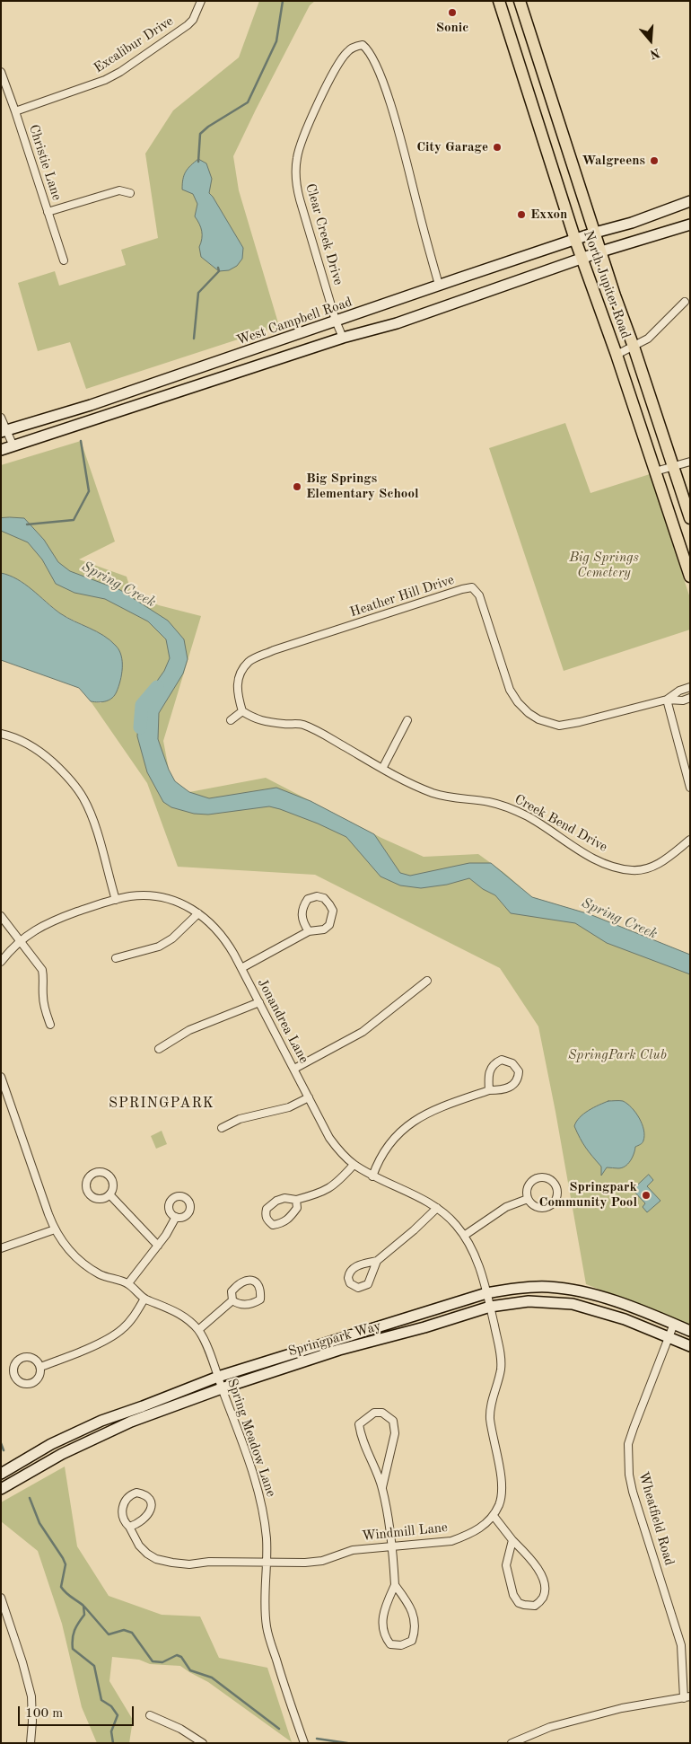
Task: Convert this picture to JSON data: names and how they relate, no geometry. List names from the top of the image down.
{
  "streets": {
    "main road": ["North Jupiter Road", "West Campbell Road", "Springpark Way"],
    "street": [
      "Excalibur Drive",
      "Christie Lane",
      "Clear Creek Drive",
      "Heather Hill Drive",
      "Creek Bend Drive",
      "Jonandrea Lane",
      "Spring Meadow Lane",
      "Wheatfield Road",
      "Windmill Lane"
    ]
  },
  "crossings": [
    ["Excalibur Drive", "Christie Lane"],
    ["Clear Creek Drive", "West Campbell Road"],
    ["North Jupiter Road", "West Campbell Road"],
    ["Heather Hill Drive", "Creek Bend Drive"],
    ["Jonandrea Lane", "Springpark Way"],
    ["Springpark Way", "Spring Meadow Lane"],
    ["Springpark Way", "Wheatfield Road"],
    ["Spring Meadow Lane", "Windmill Lane"]
  ],
  "districts": ["SPRINGPARK"],
  "water": ["Spring Creek"],
  "parks": ["Big Springs Cemetery", "SpringPark Club"],
  "places": [
    "Sonic",
    "City Garage",
    "Walgreens",
    "Exxon",
    "Big Springs Elementary School",
    "Springpark Community Pool"
  ],
  "scale_bar": "100 m",
  "north": "bottom"
}
